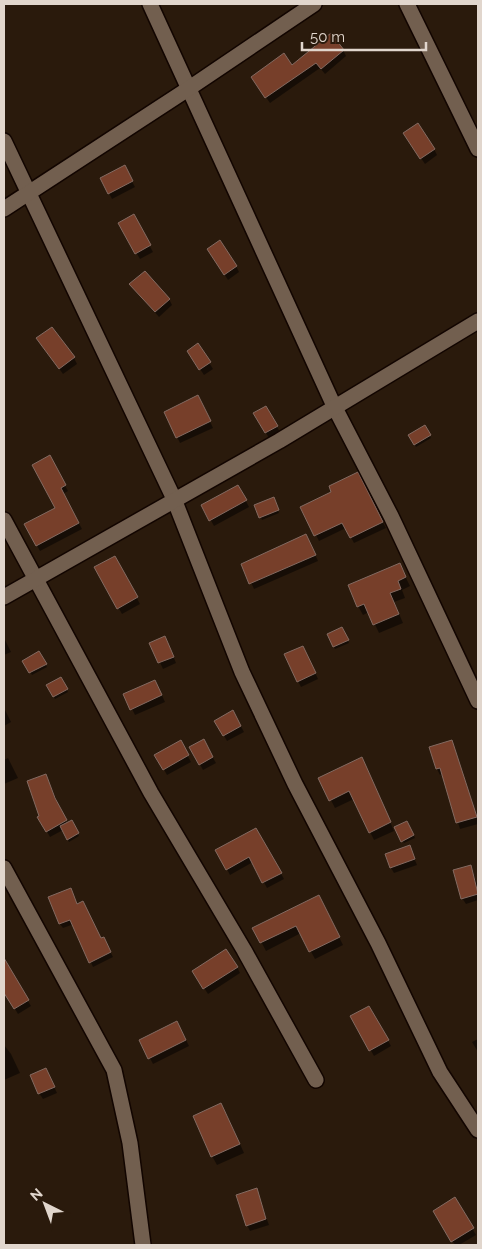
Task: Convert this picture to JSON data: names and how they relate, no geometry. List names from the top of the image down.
{
  "scale_bar": "50 m",
  "north": "top left"
}
